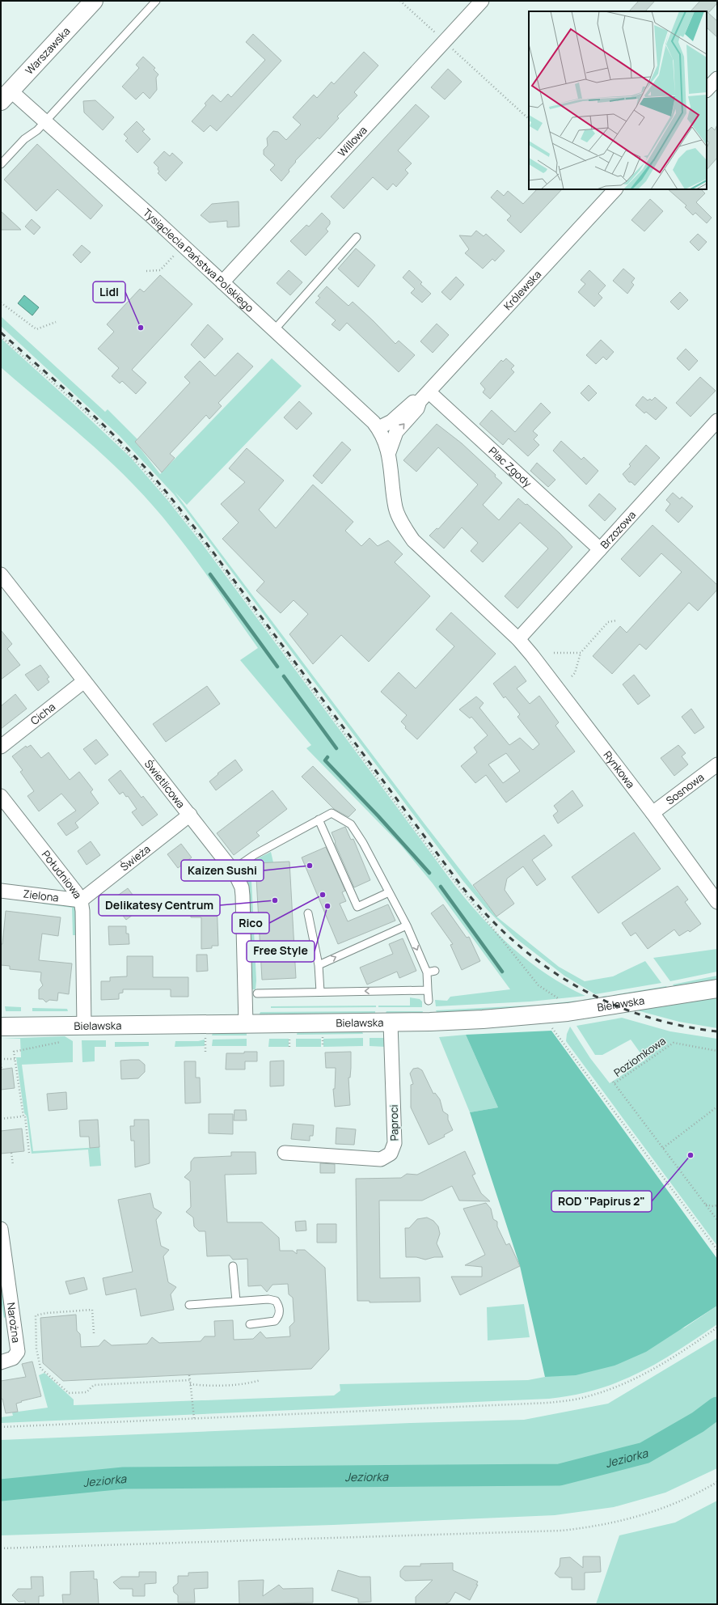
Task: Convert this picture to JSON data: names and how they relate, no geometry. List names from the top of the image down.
{
  "streets": {
    "street": [
      "Warszawska",
      "Willowa",
      "Tysiąclecia Państwa Polskiego",
      "Królewska",
      "Plac Zgody",
      "Brzozowa",
      "Cicha",
      "Rynkowa",
      "Świetlicowa",
      "Sosnowa",
      "Świeża",
      "Południowa",
      "Zielona",
      "Bielawska",
      "Paproci",
      "Narożna"
    ],
    "path": ["Poziomkowa"]
  },
  "crossings": [
    ["Warszawska", "Tysiąclecia Państwa Polskiego"],
    ["Willowa", "Tysiąclecia Państwa Polskiego"],
    ["Królewska", "Plac Zgody"],
    ["Plac Zgody", "Brzozowa"],
    ["Brzozowa", "Rynkowa"],
    ["Cicha", "Świetlicowa"],
    ["Rynkowa", "Sosnowa"],
    ["Świetlicowa", "Świeża"],
    ["Świetlicowa", "Bielawska"],
    ["Świeża", "Południowa"],
    ["Świeża", "Zielona"],
    ["Południowa", "Zielona"],
    ["Południowa", "Bielawska"],
    ["Bielawska", "Paproci"]
  ],
  "water": ["Jeziorka"],
  "places": [
    "Lidl",
    "Kaizen Sushi",
    "Rico",
    "Delikatesy Centrum",
    "Free Style",
    "ROD \"Papirus 2\""
  ]
}
